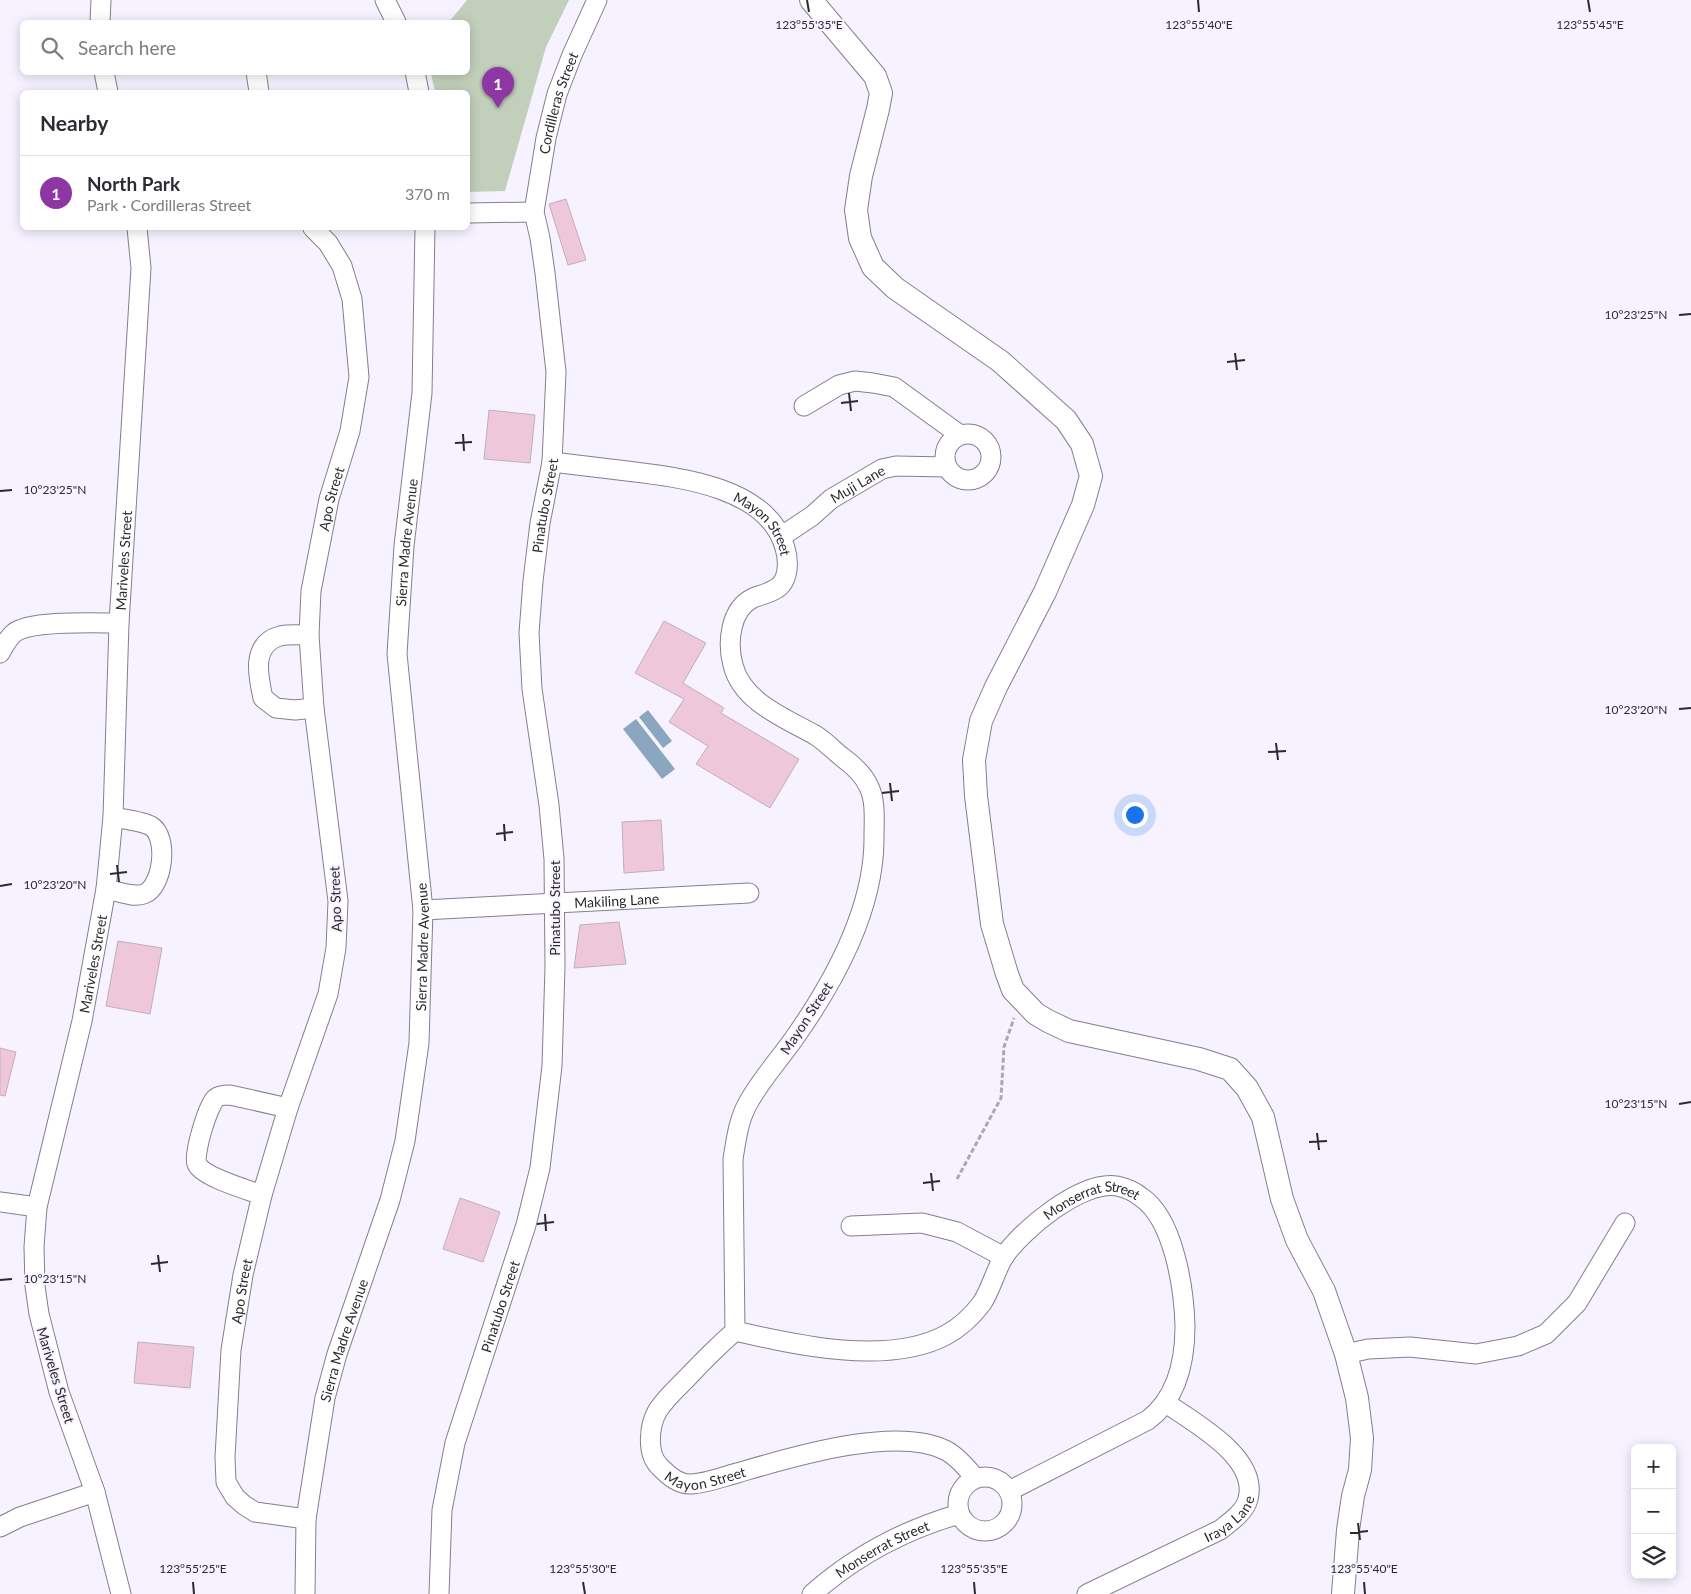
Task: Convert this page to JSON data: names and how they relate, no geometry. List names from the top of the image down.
{
  "streets": {
    "street": [
      "Cordilleras Street",
      "Muji Lane",
      "Apo Street",
      "Pinatubo Street",
      "Mayon Street",
      "Sierra Madre Avenue",
      "Mariveles Street",
      "Makiling Lane",
      "Monserrat Street",
      "Iraya Lane"
    ]
  },
  "crossings": [
    ["Cordilleras Street", "Pinatubo Street"],
    ["Muji Lane", "Mayon Street"],
    ["Apo Street", "Sierra Madre Avenue"],
    ["Pinatubo Street", "Mayon Street"],
    ["Pinatubo Street", "Makiling Lane"],
    ["Mayon Street", "Monserrat Street"],
    ["Sierra Madre Avenue", "Makiling Lane"],
    ["Monserrat Street", "Iraya Lane"]
  ],
  "page": {
    "search": "Search here",
    "pins": "1",
    "heading": "Nearby",
    "list": [
      {
        "mark": "1",
        "name": "North Park",
        "note": "Park · Cordilleras Street",
        "value": "370 m"
      }
    ],
    "map_buttons": ["+", "−"]
  },
  "coordinates": [
    "123°55'35\"E",
    "123°55'40\"E",
    "123°55'45\"E",
    "10°23'25\"N",
    "10°23'20\"N",
    "10°23'15\"N",
    "123°55'25\"E",
    "123°55'30\"E"
  ]
}
